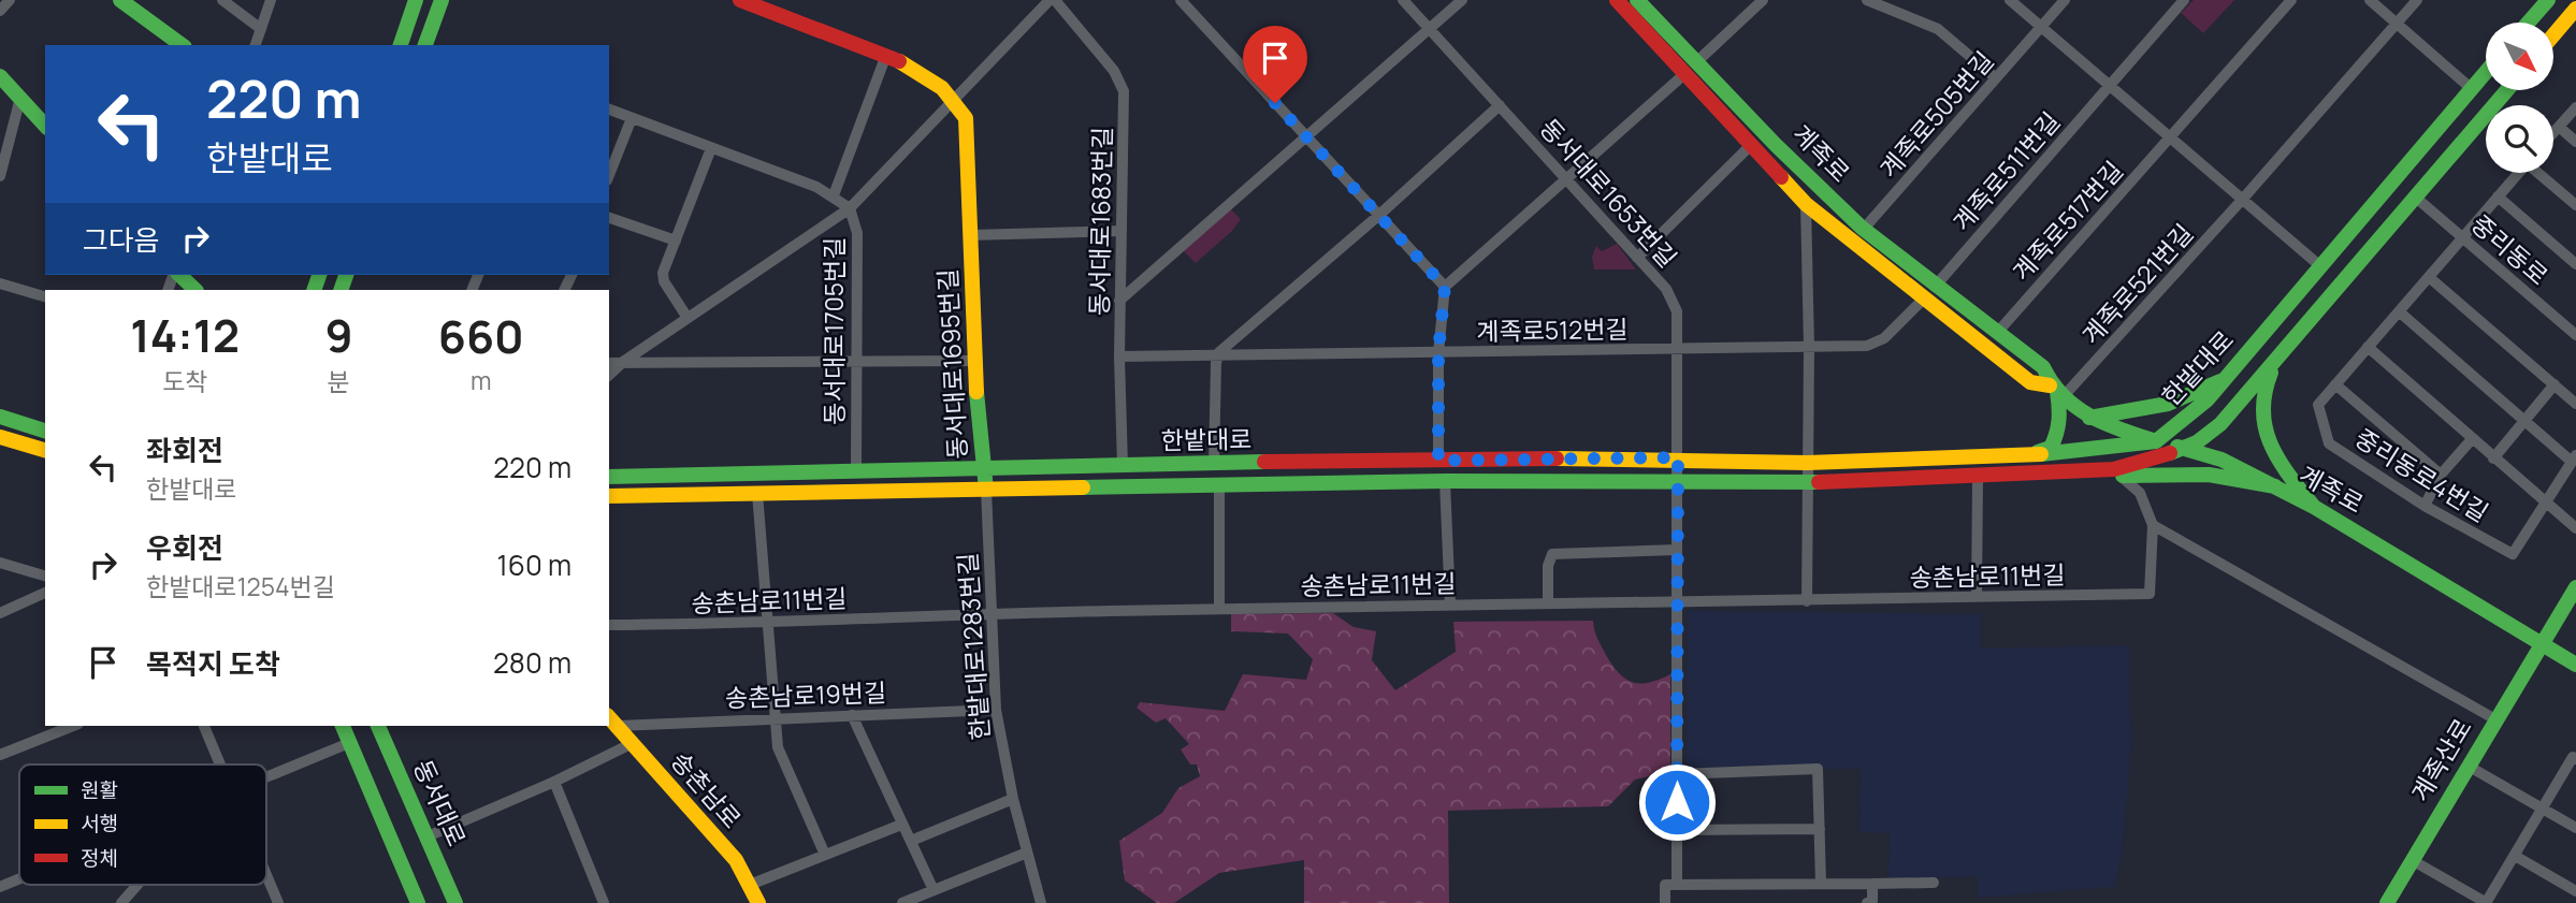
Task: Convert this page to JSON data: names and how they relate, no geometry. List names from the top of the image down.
{
  "streets": {
    "main road": [
      "계족로",
      "동서대로1695번길",
      "한밭대로",
      "계족산로",
      "송촌남로",
      "동서대로"
    ],
    "street": [
      "계족로505번길",
      "계족로511번길",
      "동서대로1653번길",
      "동서대로1683번길",
      "계족로517번길",
      "중리동로",
      "계족로521번길",
      "동서대로1705번길",
      "계족로512번길",
      "중리동로4번길",
      "송촌남로11번길",
      "한밭대로1283번길",
      "송촌남로19번길"
    ]
  },
  "crossings": [
    ["계족로505번길", "계족로"],
    ["계족로", "계족로511번길"],
    ["계족로", "계족로517번길"],
    ["계족로", "계족로521번길"],
    ["계족로", "계족로512번길"],
    ["계족로", "한밭대로"],
    ["계족로", "계족산로"],
    ["동서대로1653번길", "계족로512번길"],
    ["동서대로1653번길", "한밭대로"],
    ["동서대로1653번길", "송촌남로11번길"],
    ["동서대로1683번길", "계족로512번길"],
    ["동서대로1683번길", "동서대로1695번길"],
    ["동서대로1683번길", "한밭대로"],
    ["중리동로", "한밭대로"],
    ["중리동로", "중리동로4번길"],
    ["동서대로1705번길", "한밭대로"],
    ["동서대로1695번길", "한밭대로"],
    ["동서대로1695번길", "한밭대로1283번길"],
    ["한밭대로", "한밭대로1283번길"],
    ["송촌남로11번길", "한밭대로1283번길"],
    ["한밭대로1283번길", "송촌남로19번길"],
    ["송촌남로19번길", "송촌남로"]
  ],
  "legend": ["원활", "서행", "정체"],
  "north": "bottom right",
  "page": {
    "turn": ["220 m", "한밭대로"],
    "then": "그다음",
    "eta": [
      "14:12",
      "도착",
      "9",
      "분",
      "660",
      "m"
    ],
    "list": [
      {
        "name": "좌회전",
        "note": "한밭대로",
        "value": "220 m"
      },
      {
        "name": "우회전",
        "note": "한밭대로1254번길",
        "value": "160 m"
      },
      {
        "name": "목적지 도착",
        "value": "280 m"
      }
    ]
  }
}
